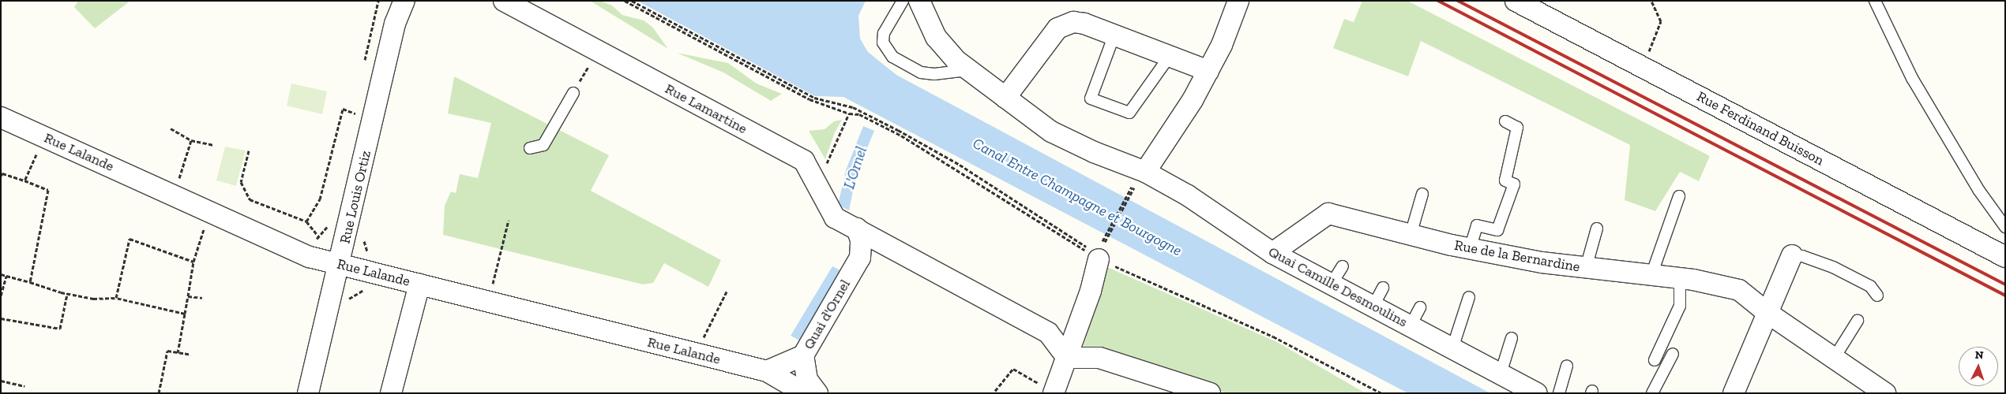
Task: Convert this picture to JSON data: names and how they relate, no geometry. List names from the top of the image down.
{
  "streets": {
    "street": [
      "Rue Lamartine",
      "Rue Ferdinand Buisson",
      "Rue Lalande",
      "Rue Louis Ortiz",
      "Rue de la Bernardine",
      "Quai Camille Desmoulins",
      "Quai d'Ornel"
    ]
  },
  "crossings": [
    ["Rue Lamartine", "Quai d'Ornel"],
    ["Rue Lalande", "Rue Louis Ortiz"],
    ["Rue Lalande", "Quai d'Ornel"],
    ["Rue de la Bernardine", "Quai Camille Desmoulins"]
  ],
  "water": ["L'Ornel", "Canal Entre Champagne et Bourgogne"],
  "north": "top"
}
